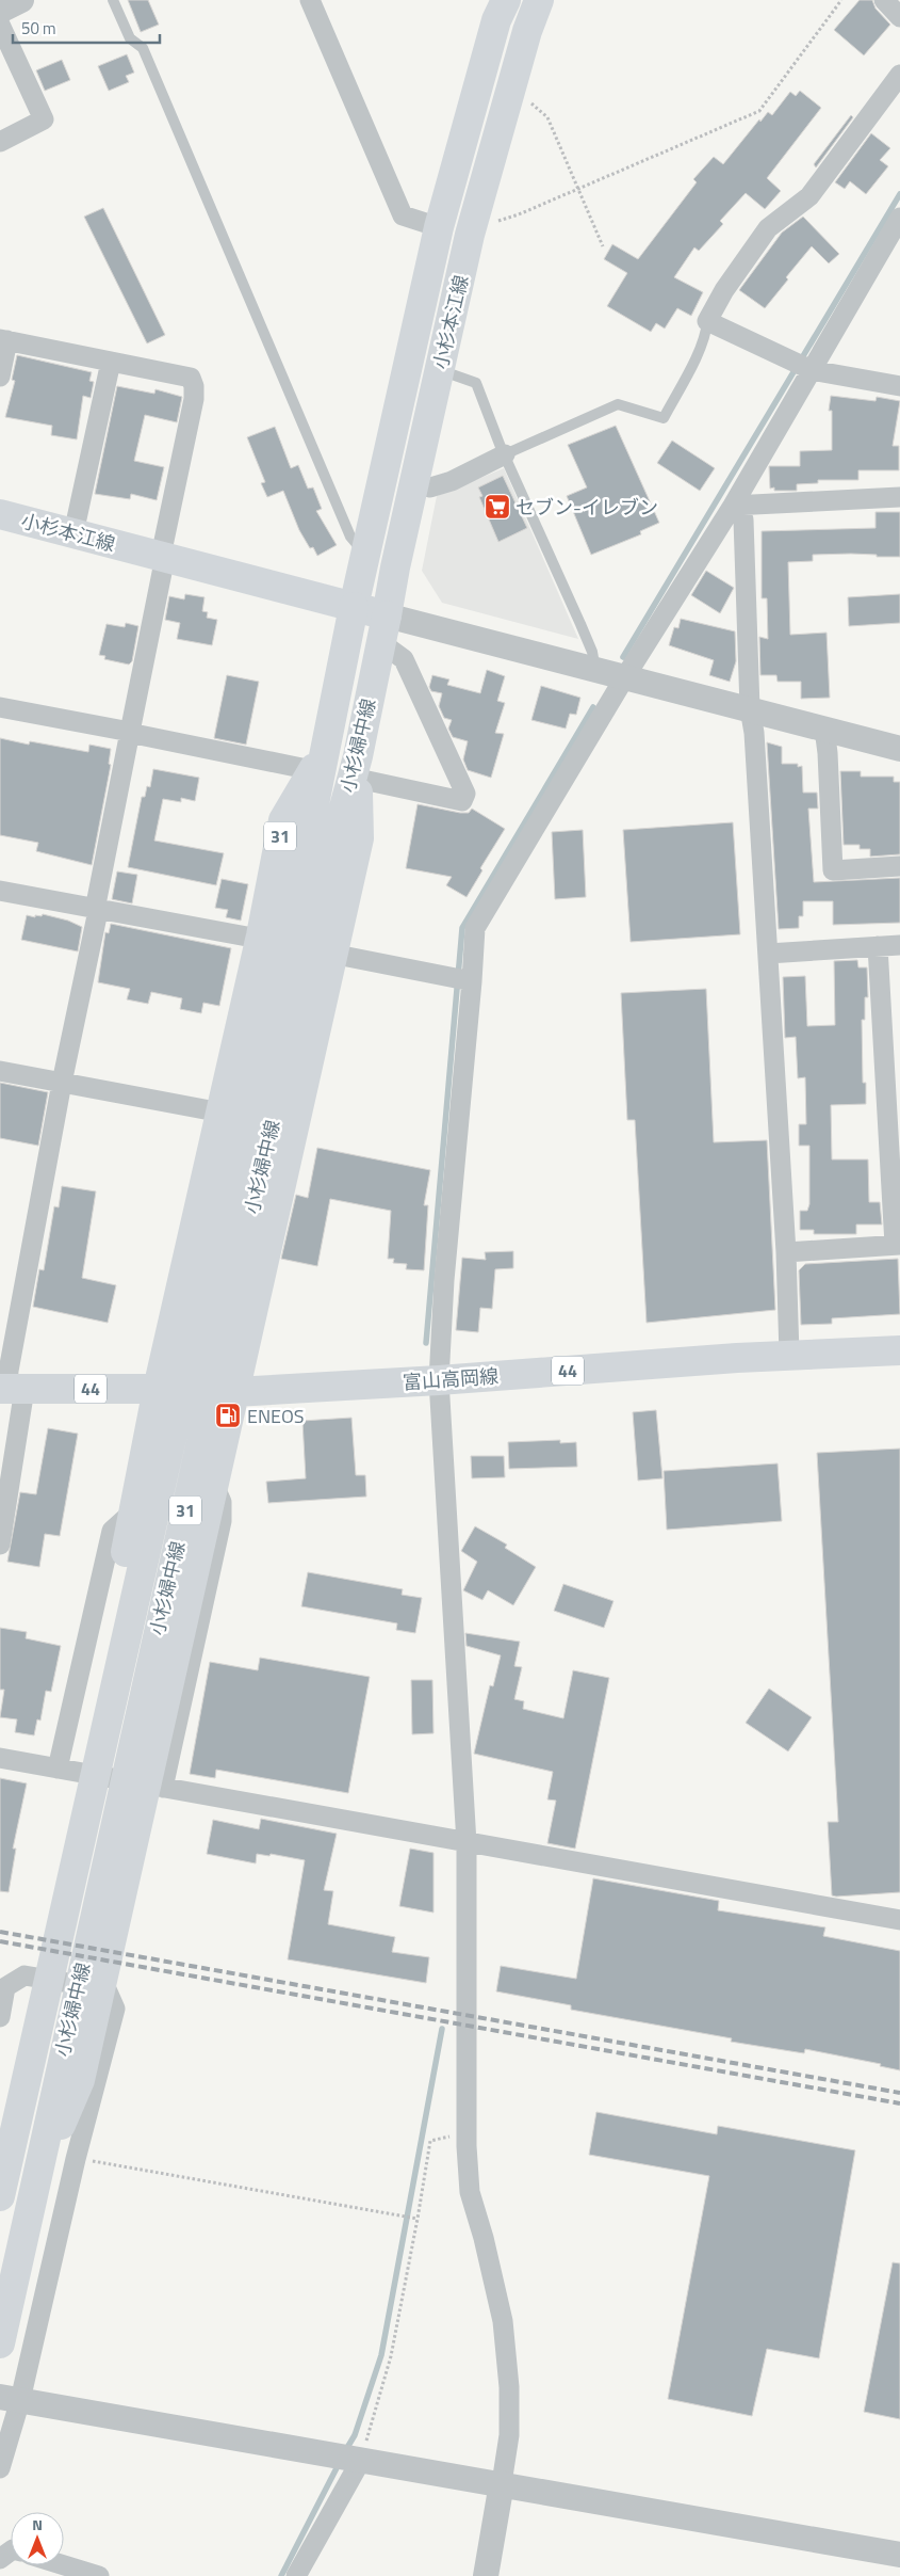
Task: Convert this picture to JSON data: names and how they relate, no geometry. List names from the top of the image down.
{
  "streets": {
    "main road": [
      "小杉本江線",
      "小杉婦中線",
      "31",
      "44",
      "富山高岡線"
    ]
  },
  "crossings": [
    ["小杉本江線", "小杉婦中線"],
    ["小杉婦中線", "31"],
    ["31", "富山高岡線"]
  ],
  "places": {
    "supermarket": ["セブン-イレブン"],
    "fuel station": ["ENEOS"]
  },
  "scale_bar": "50 m",
  "north": "top"
}
